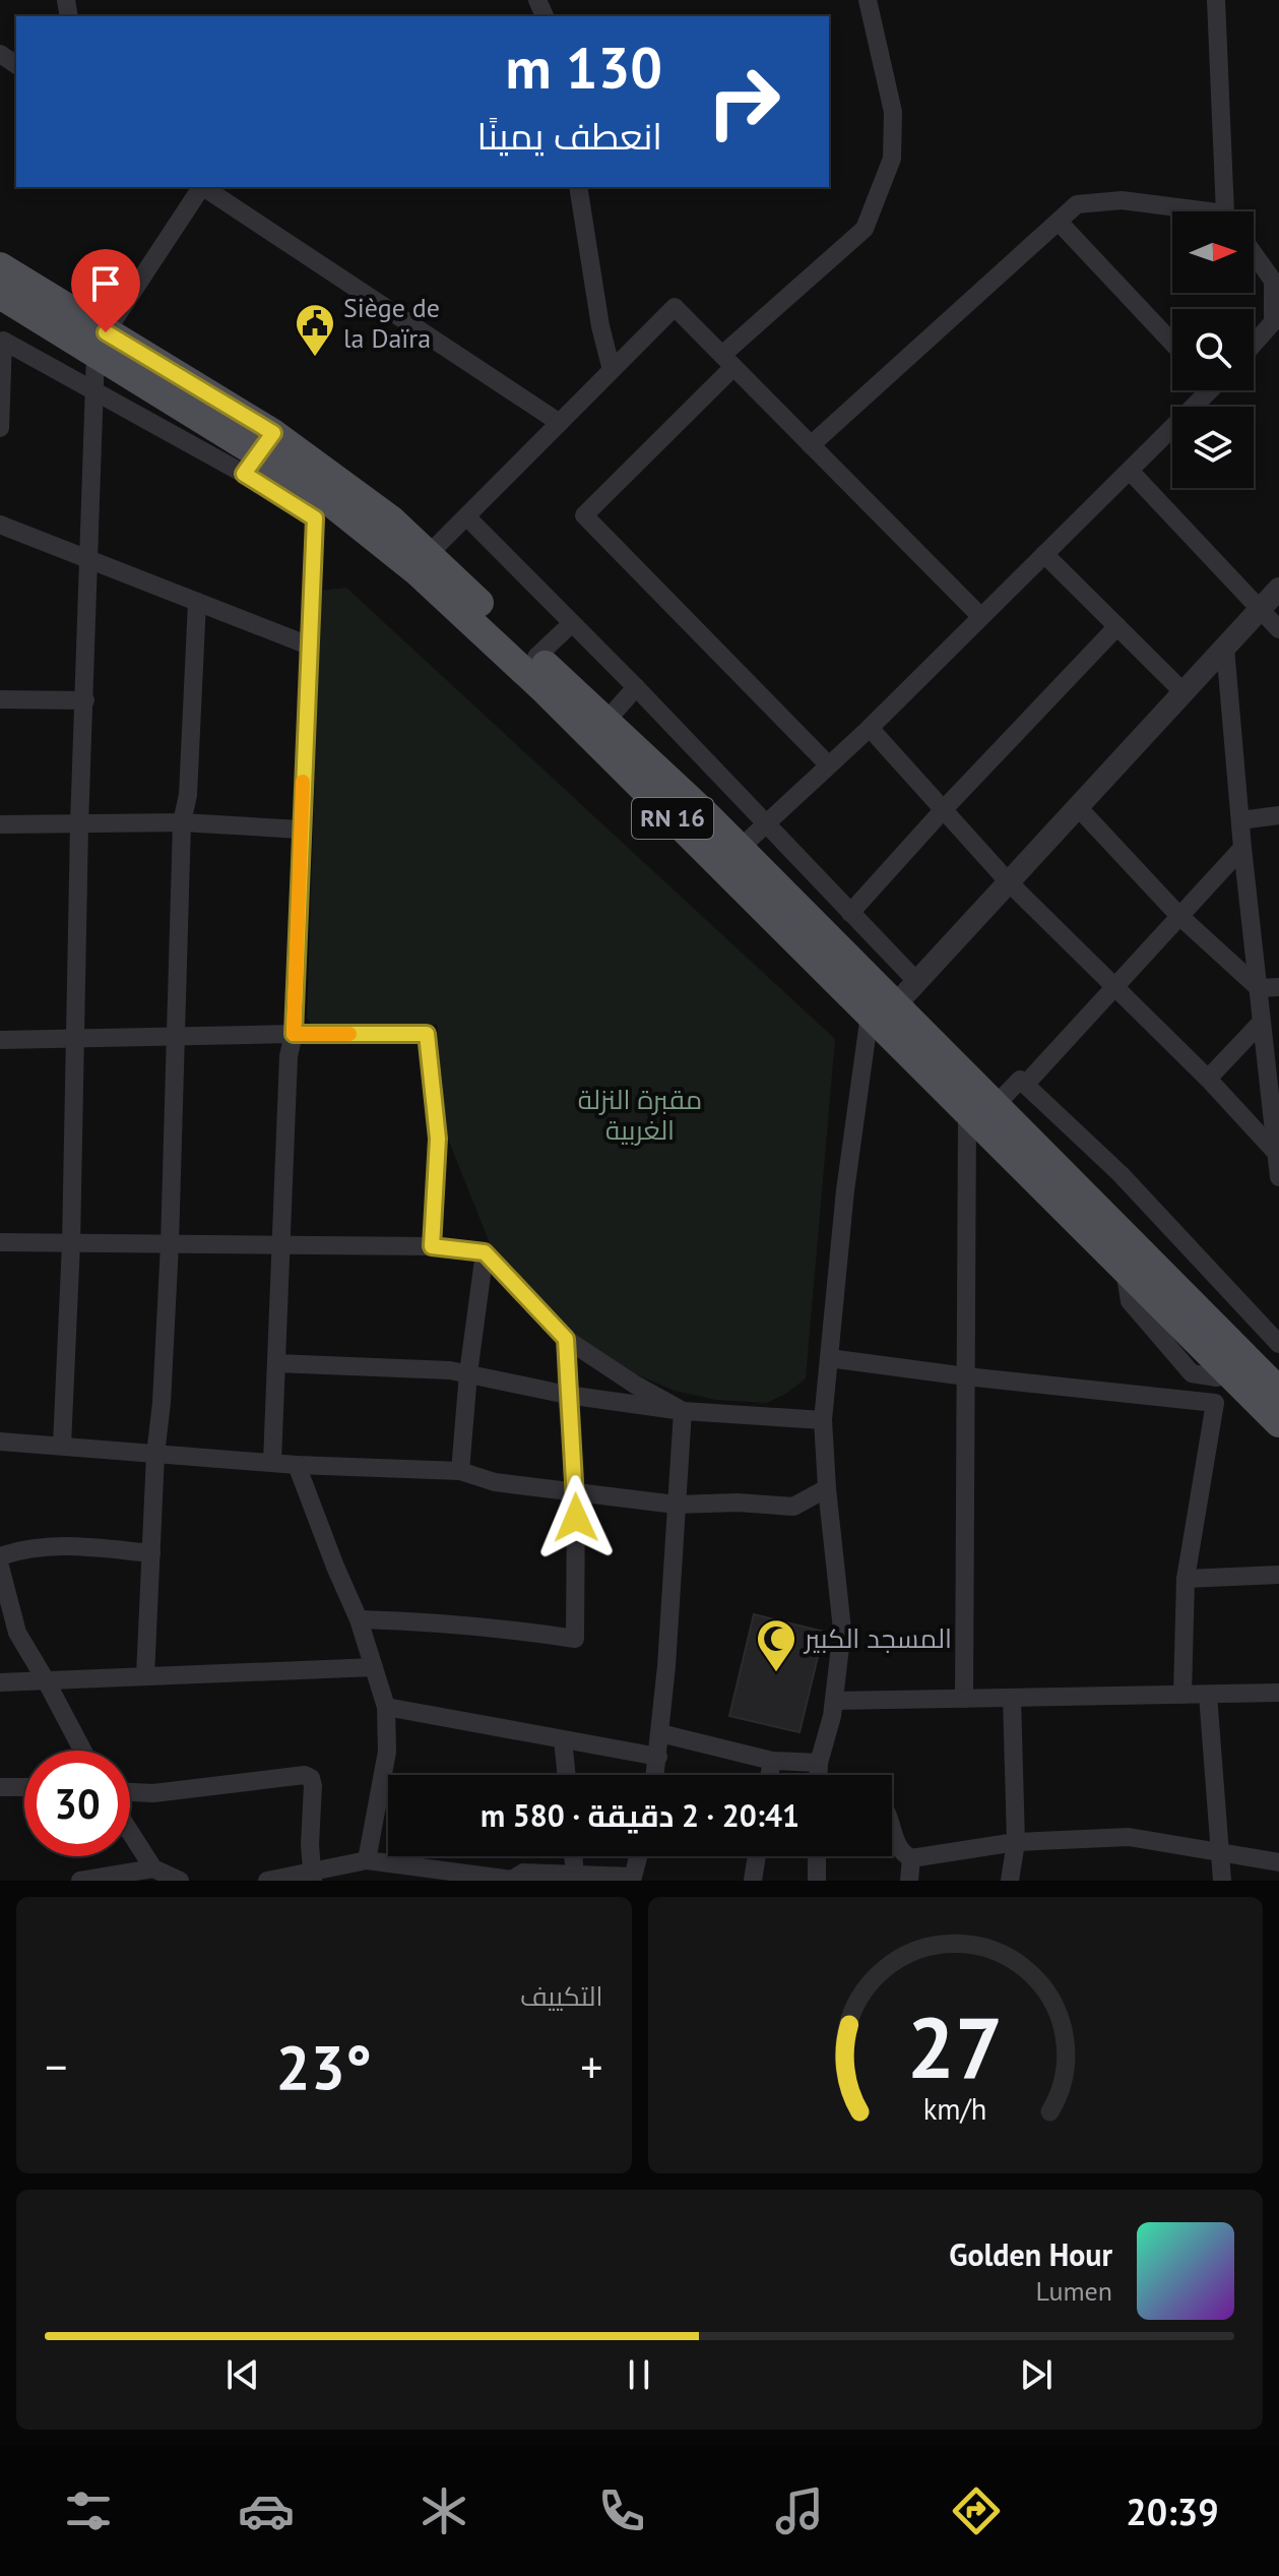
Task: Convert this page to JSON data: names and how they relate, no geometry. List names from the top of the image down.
{
  "streets": {
    "main road": ["RN 16"]
  },
  "parks": ["مقبرة النزلة الغربية"],
  "places": {
    "public building": ["Siège de la Daïra"],
    "mosque": ["المسجد الكبير"]
  },
  "north": "right",
  "page": {
    "turn": ["130 m", "انعطف يمينًا"],
    "limit": "30",
    "trip": "20:41 · 2 دقيقة · 580 m",
    "tile": "التكييف",
    "heat": ["−", "23°", "+"],
    "song": ["Golden Hour", "Lumen"],
    "tabs": "20:39",
    "gauge": ["27", "km/h"]
  }
}
